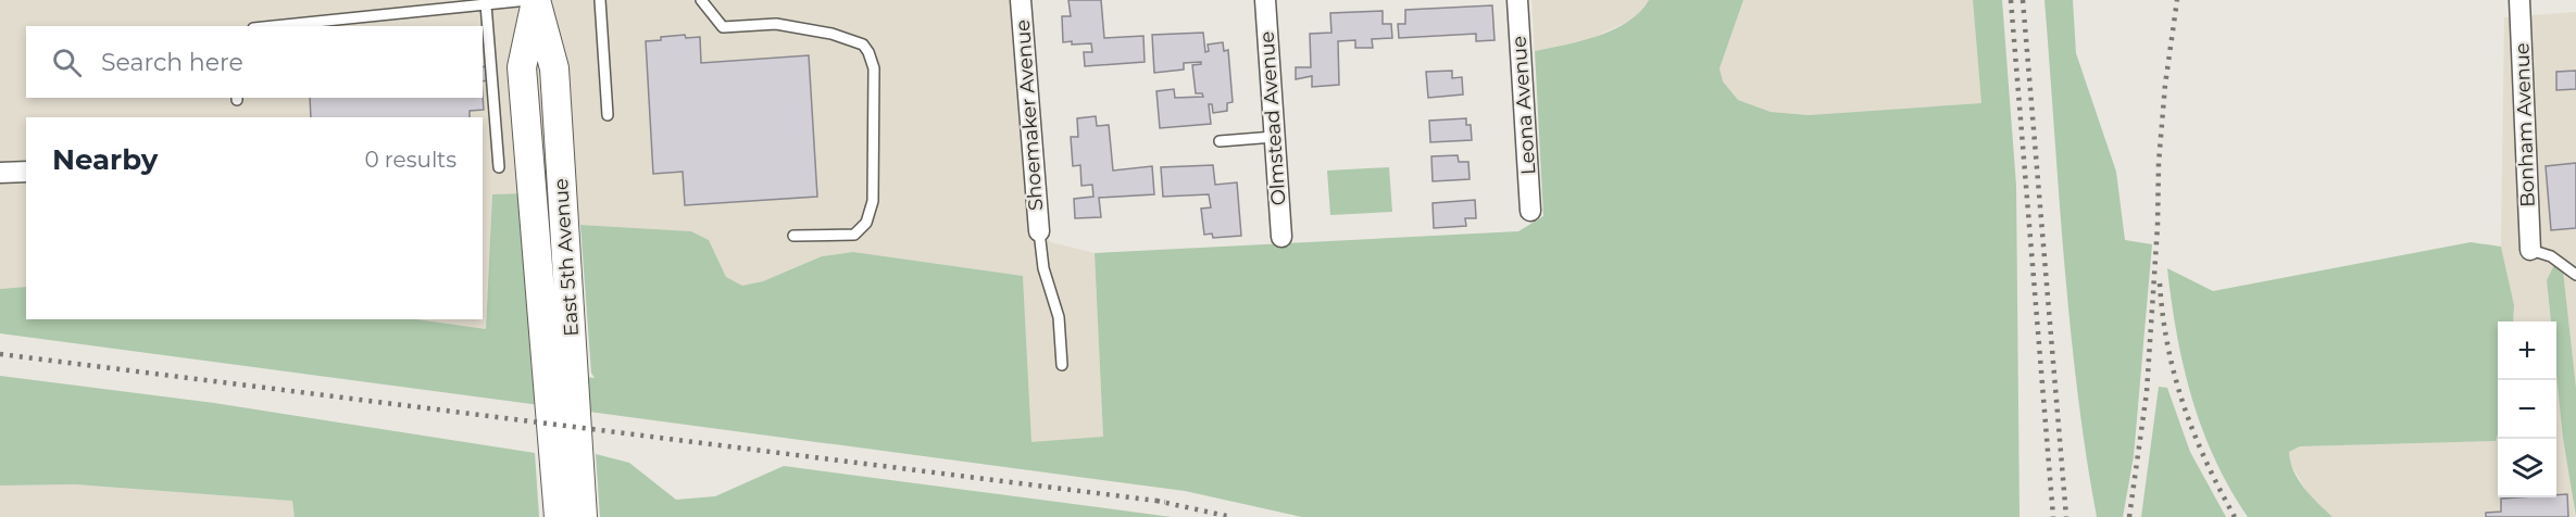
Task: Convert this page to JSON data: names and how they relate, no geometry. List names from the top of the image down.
{
  "streets": {
    "main road": ["East 5th Avenue"],
    "street": [
      "Leona Avenue",
      "Shoemaker Avenue",
      "Olmstead Avenue",
      "Bonham Avenue"
    ]
  },
  "page": {
    "search": "Search here",
    "heading": ["Nearby", "0 results"],
    "map_buttons": ["+", "−"]
  }
}
